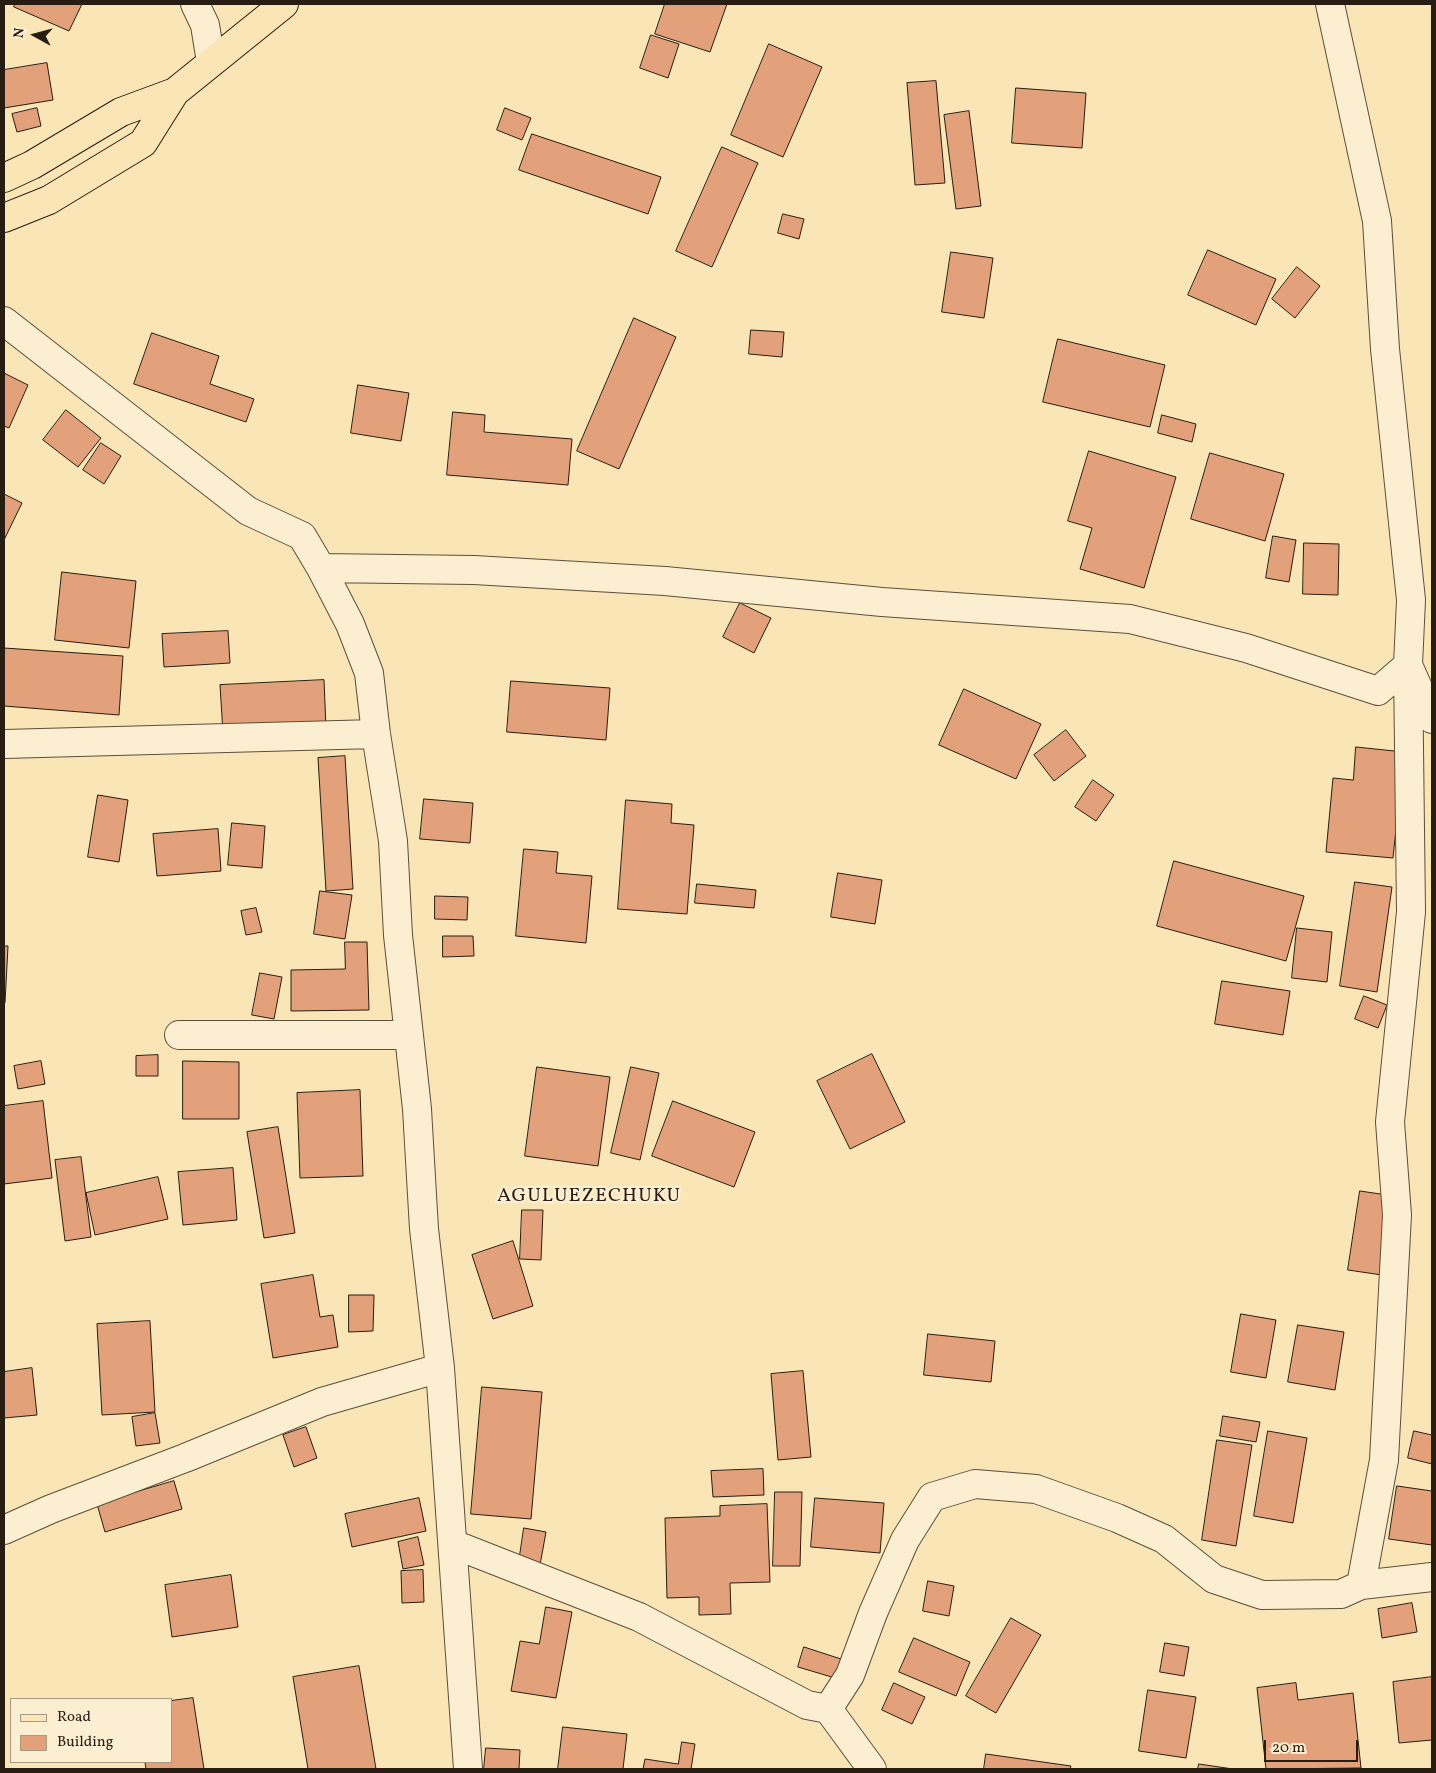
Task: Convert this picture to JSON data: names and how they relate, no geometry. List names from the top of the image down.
{
  "districts": ["AGULUEZECHUKU"],
  "legend": ["Road", "Building"],
  "scale_bar": "20 m",
  "north": "left"
}
